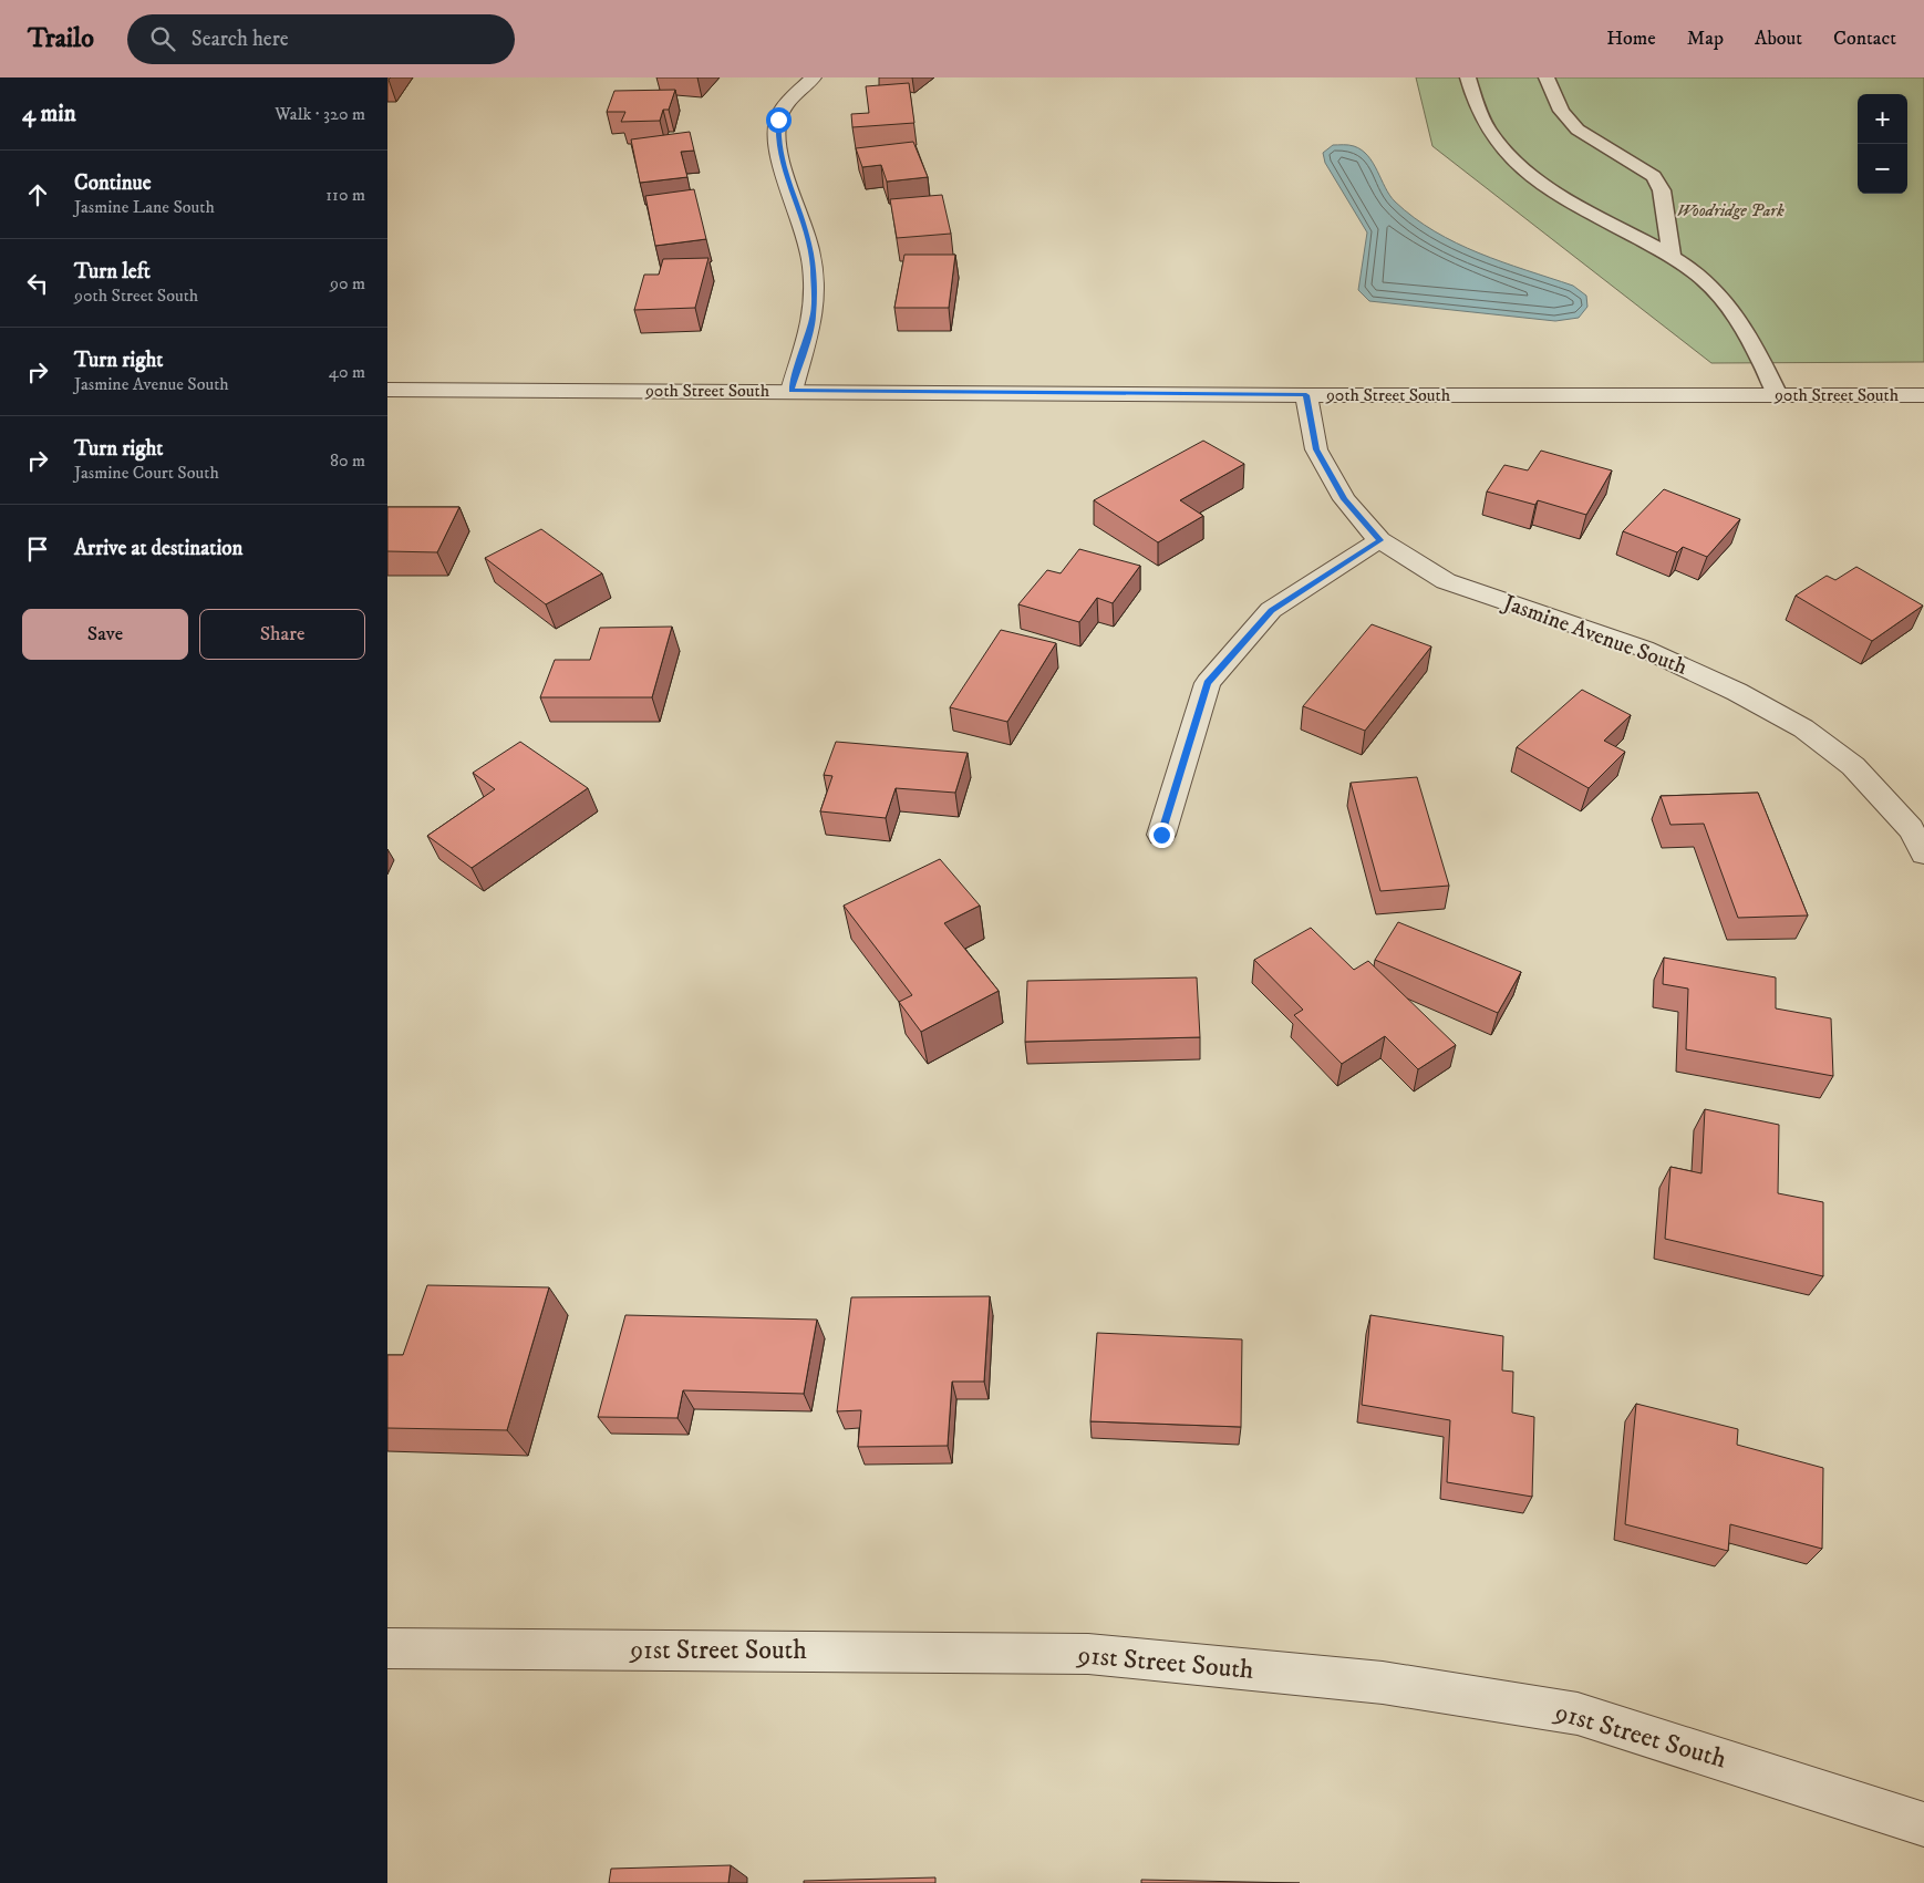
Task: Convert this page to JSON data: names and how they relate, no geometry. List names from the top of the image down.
{
  "streets": {
    "street": ["90th Street South", "Jasmine Avenue South", "91st Street South"]
  },
  "crossings": [
    ["90th Street South", "Jasmine Avenue South"]
  ],
  "parks": ["Woodridge Park"],
  "page": {
    "header": "Trailo",
    "search": "Search here",
    "nav": [
      "Home",
      "Map",
      "About",
      "Contact"
    ],
    "heading": ["4 min", "Walk · 320 m"],
    "map_buttons": ["+", "−"],
    "list": [
      ["Continue", "Jasmine Lane South", "110 m"],
      ["Turn left", "90th Street South", "90 m"],
      ["Turn right", "Jasmine Avenue South", "40 m"],
      ["Turn right", "Jasmine Court South", "80 m"],
      "Arrive at destination"
    ],
    "buttons": ["Save", "Share"]
  }
}
